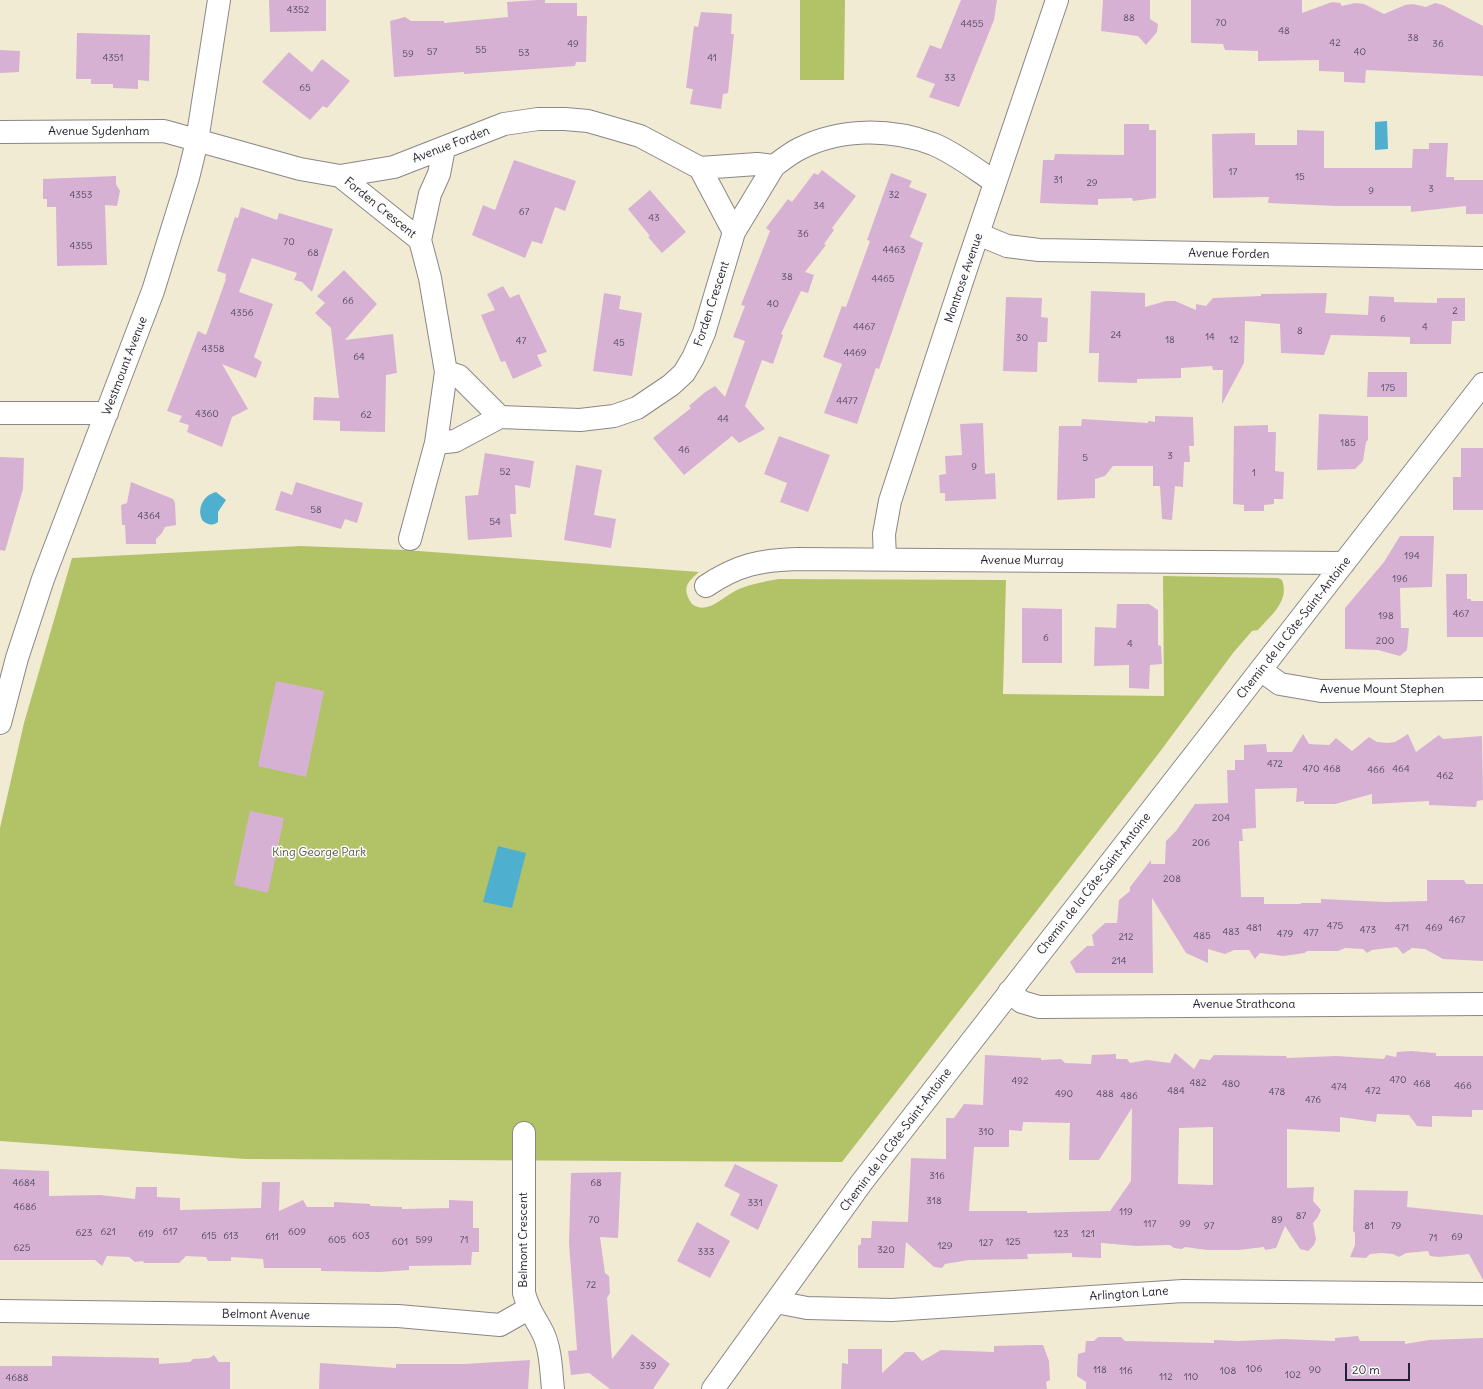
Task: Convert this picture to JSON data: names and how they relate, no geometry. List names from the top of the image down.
{
  "streets": {
    "street": [
      "Avenue Sydenham",
      "Avenue Forden",
      "Forden Crescent",
      "Montrose Avenue",
      "Westmount Avenue",
      "Avenue Murray",
      "Chemin de la Côte-Saint-Antoine",
      "Avenue Mount Stephen",
      "Avenue Strathcona",
      "Belmont Crescent",
      "Arlington Lane",
      "Belmont Avenue"
    ]
  },
  "crossings": [
    ["Avenue Sydenham", "Avenue Forden"],
    ["Avenue Sydenham", "Westmount Avenue"],
    ["Avenue Forden", "Forden Crescent"],
    ["Avenue Forden", "Montrose Avenue"],
    ["Avenue Forden", "Westmount Avenue"],
    ["Montrose Avenue", "Avenue Murray"],
    ["Avenue Murray", "Chemin de la Côte-Saint-Antoine"],
    ["Chemin de la Côte-Saint-Antoine", "Avenue Mount Stephen"],
    ["Chemin de la Côte-Saint-Antoine", "Avenue Strathcona"],
    ["Chemin de la Côte-Saint-Antoine", "Arlington Lane"],
    ["Belmont Crescent", "Belmont Avenue"]
  ],
  "parks": ["King George Park"],
  "house_numbers": [
    "4352",
    "88",
    "70",
    "4455",
    "48",
    "38",
    "42",
    "49",
    "36",
    "55",
    "57",
    "40",
    "53",
    "59",
    "4351",
    "41",
    "33",
    "65",
    "17",
    "15",
    "31",
    "29",
    "3",
    "9",
    "4353",
    "32",
    "34",
    "67",
    "43",
    "36",
    "70",
    "4355",
    "4463",
    "68",
    "38",
    "4465",
    "66",
    "40",
    "2",
    "4356",
    "6",
    "4467",
    "4",
    "8",
    "24",
    "14",
    "30",
    "18",
    "12",
    "47",
    "45",
    "4358",
    "4469",
    "64",
    "175",
    "4477",
    "4360",
    "62",
    "44",
    "185",
    "46",
    "3",
    "5",
    "9",
    "52",
    "1",
    "58",
    "4364",
    "54",
    "194",
    "196",
    "467",
    "198",
    "6",
    "200",
    "4",
    "472",
    "470",
    "468",
    "464",
    "466",
    "462",
    "204",
    "206",
    "208",
    "467",
    "475",
    "481",
    "471",
    "469",
    "473",
    "483",
    "477",
    "479",
    "485",
    "212",
    "214",
    "470",
    "492",
    "482",
    "480",
    "468",
    "466",
    "474",
    "484",
    "472",
    "478",
    "490",
    "488",
    "486",
    "476",
    "310",
    "316",
    "4684",
    "68",
    "318",
    "331",
    "4686",
    "119",
    "87",
    "70",
    "89",
    "117",
    "99",
    "97",
    "81",
    "79",
    "621",
    "617",
    "609",
    "623",
    "619",
    "123",
    "121",
    "615",
    "613",
    "603",
    "611",
    "69",
    "71",
    "605",
    "599",
    "71",
    "601",
    "125",
    "127",
    "129",
    "625",
    "320",
    "333",
    "72",
    "339",
    "106",
    "118",
    "90",
    "116",
    "108",
    "102",
    "112",
    "110",
    "4688"
  ],
  "scale_bar": "20 m"
}
